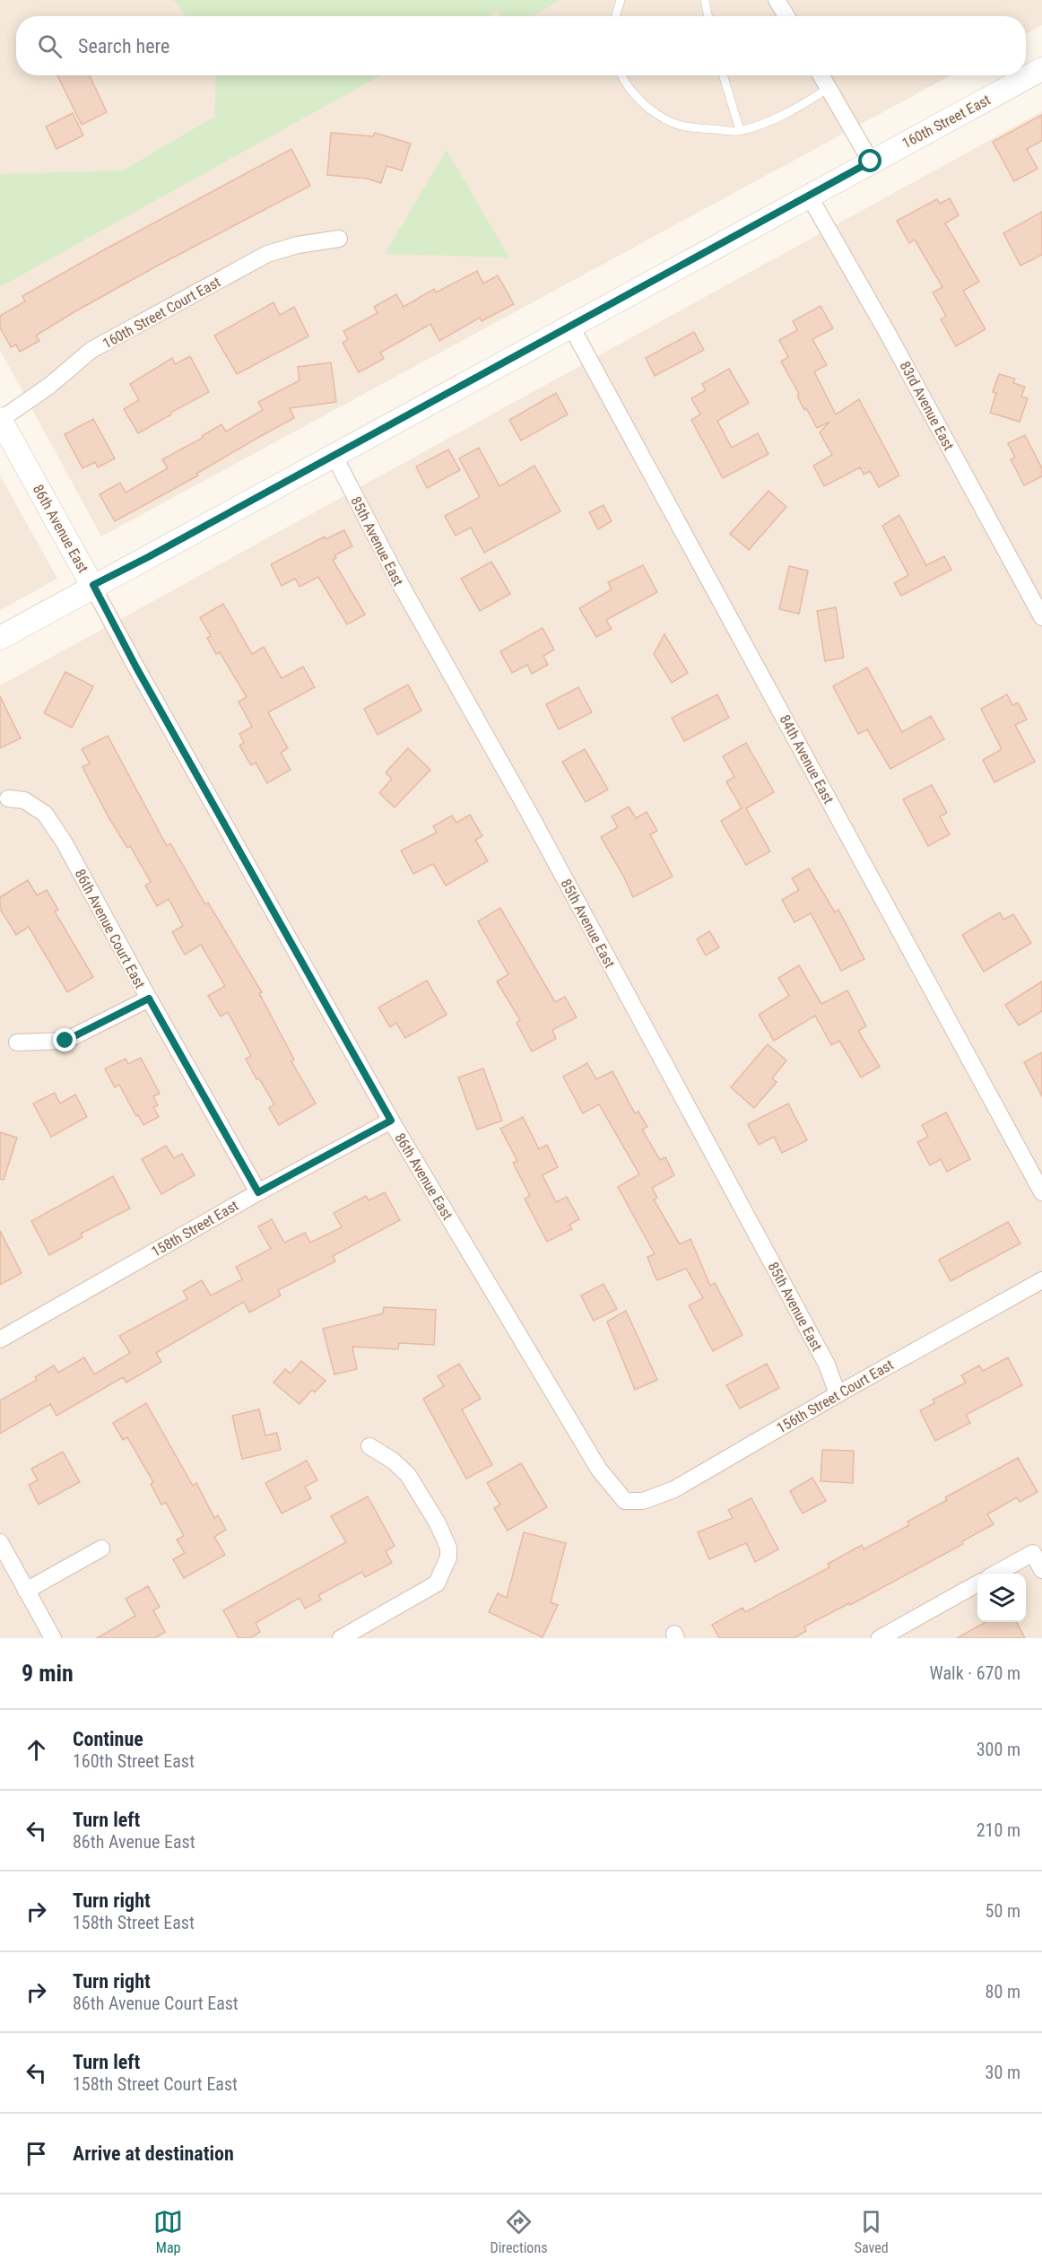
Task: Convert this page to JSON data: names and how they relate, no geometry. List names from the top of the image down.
{
  "streets": {
    "main road": ["160th Street East", "86th Avenue East"],
    "street": [
      "160th Street Court East",
      "83rd Avenue East",
      "85th Avenue East",
      "84th Avenue East",
      "86th Avenue Court East",
      "158th Street East",
      "156th Street Court East"
    ]
  },
  "crossings": [
    ["160th Street East", "83rd Avenue East"],
    ["160th Street East", "86th Avenue East"],
    ["160th Street East", "85th Avenue East"],
    ["160th Street East", "84th Avenue East"],
    ["160th Street Court East", "86th Avenue East"],
    ["86th Avenue East", "158th Street East"],
    ["86th Avenue East", "156th Street Court East"],
    ["85th Avenue East", "156th Street Court East"],
    ["86th Avenue Court East", "158th Street East"]
  ],
  "page": {
    "search": "Search here",
    "heading": ["9 min", "Walk · 670 m"],
    "list": [
      ["Continue", "160th Street East", "300 m"],
      ["Turn left", "86th Avenue East", "210 m"],
      ["Turn right", "158th Street East", "50 m"],
      ["Turn right", "86th Avenue Court East", "80 m"],
      ["Turn left", "158th Street Court East", "30 m"],
      "Arrive at destination"
    ],
    "nav": ["Map", "Directions", "Saved"]
  }
}
